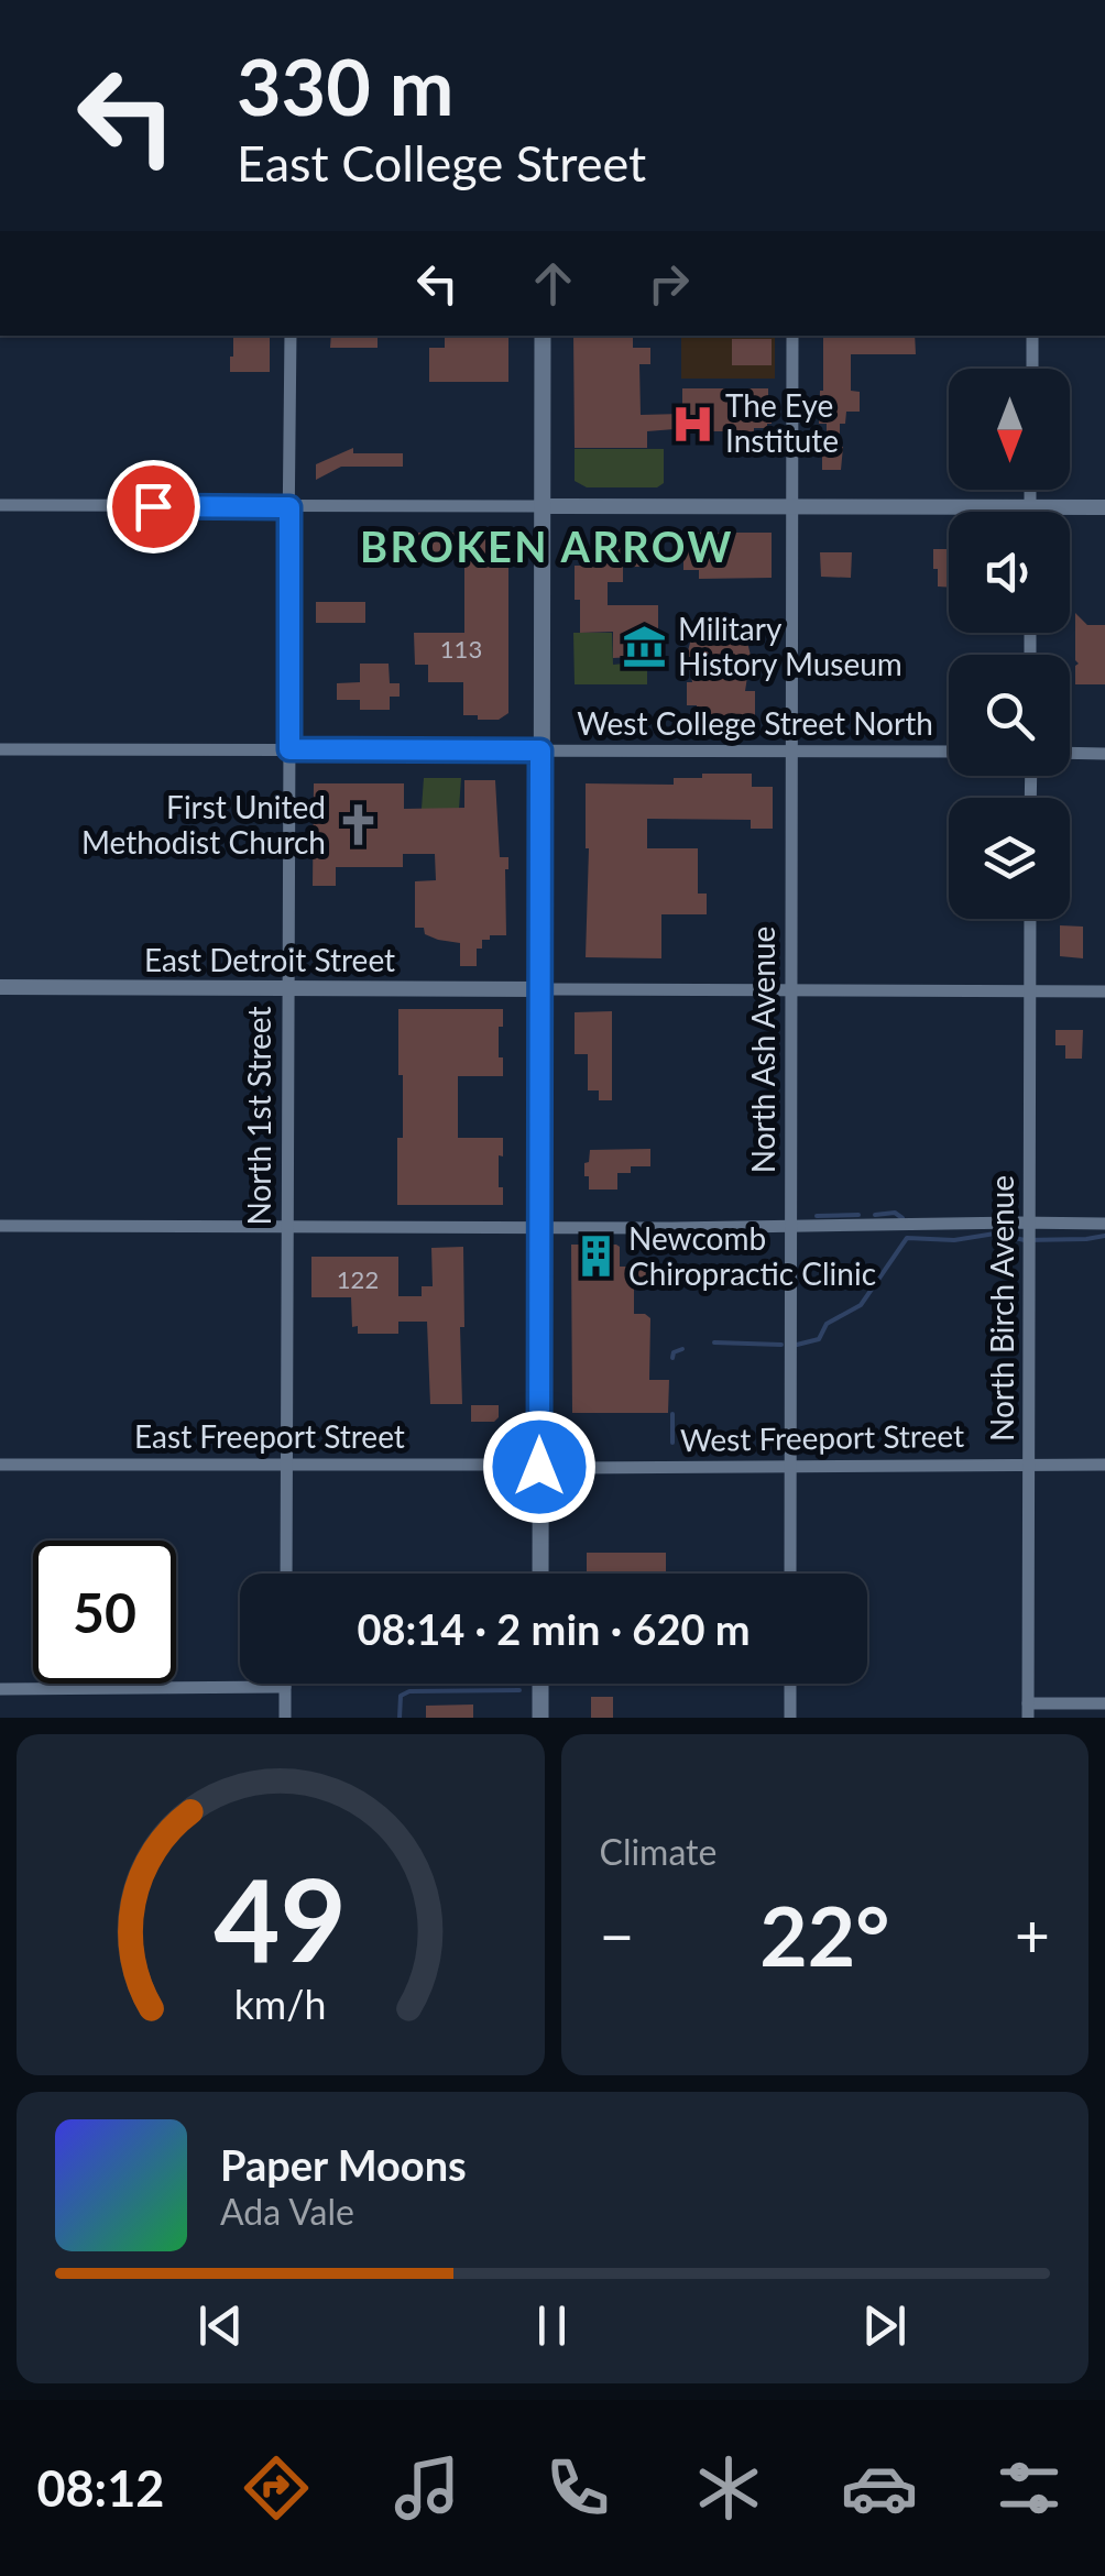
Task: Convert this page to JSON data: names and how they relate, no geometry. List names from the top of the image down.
{
  "streets": {
    "street": [
      "West College Street North",
      "East Detroit Street",
      "North Ash Avenue",
      "North 1st Street",
      "North Birch Avenue",
      "East Freeport Street",
      "West Freeport Street"
    ]
  },
  "crossings": [
    ["West College Street North", "North Ash Avenue"],
    ["West College Street North", "North 1st Street"],
    ["East Detroit Street", "North 1st Street"],
    ["North Ash Avenue", "West Freeport Street"],
    ["North 1st Street", "East Freeport Street"],
    ["North Birch Avenue", "West Freeport Street"],
    ["East Freeport Street", "West Freeport Street"]
  ],
  "districts": ["BROKEN ARROW"],
  "places": {
    "hospital": ["The Eye Institute"],
    "museum": ["Military History Museum"],
    "church": ["First United Methodist Church"],
    "building": ["Newcomb Chiropractic Clinic"]
  },
  "house_numbers": ["113", "122"],
  "north": "bottom",
  "page": {
    "turn": ["330 m", "East College Street"],
    "limit": "50",
    "trip": "08:14 · 2 min · 620 m",
    "tile": "Climate",
    "heat": ["−", "22°", "+"],
    "song": ["Paper Moons", "Ada Vale"],
    "tabs": "08:12",
    "gauge": ["49", "km/h"]
  }
}
